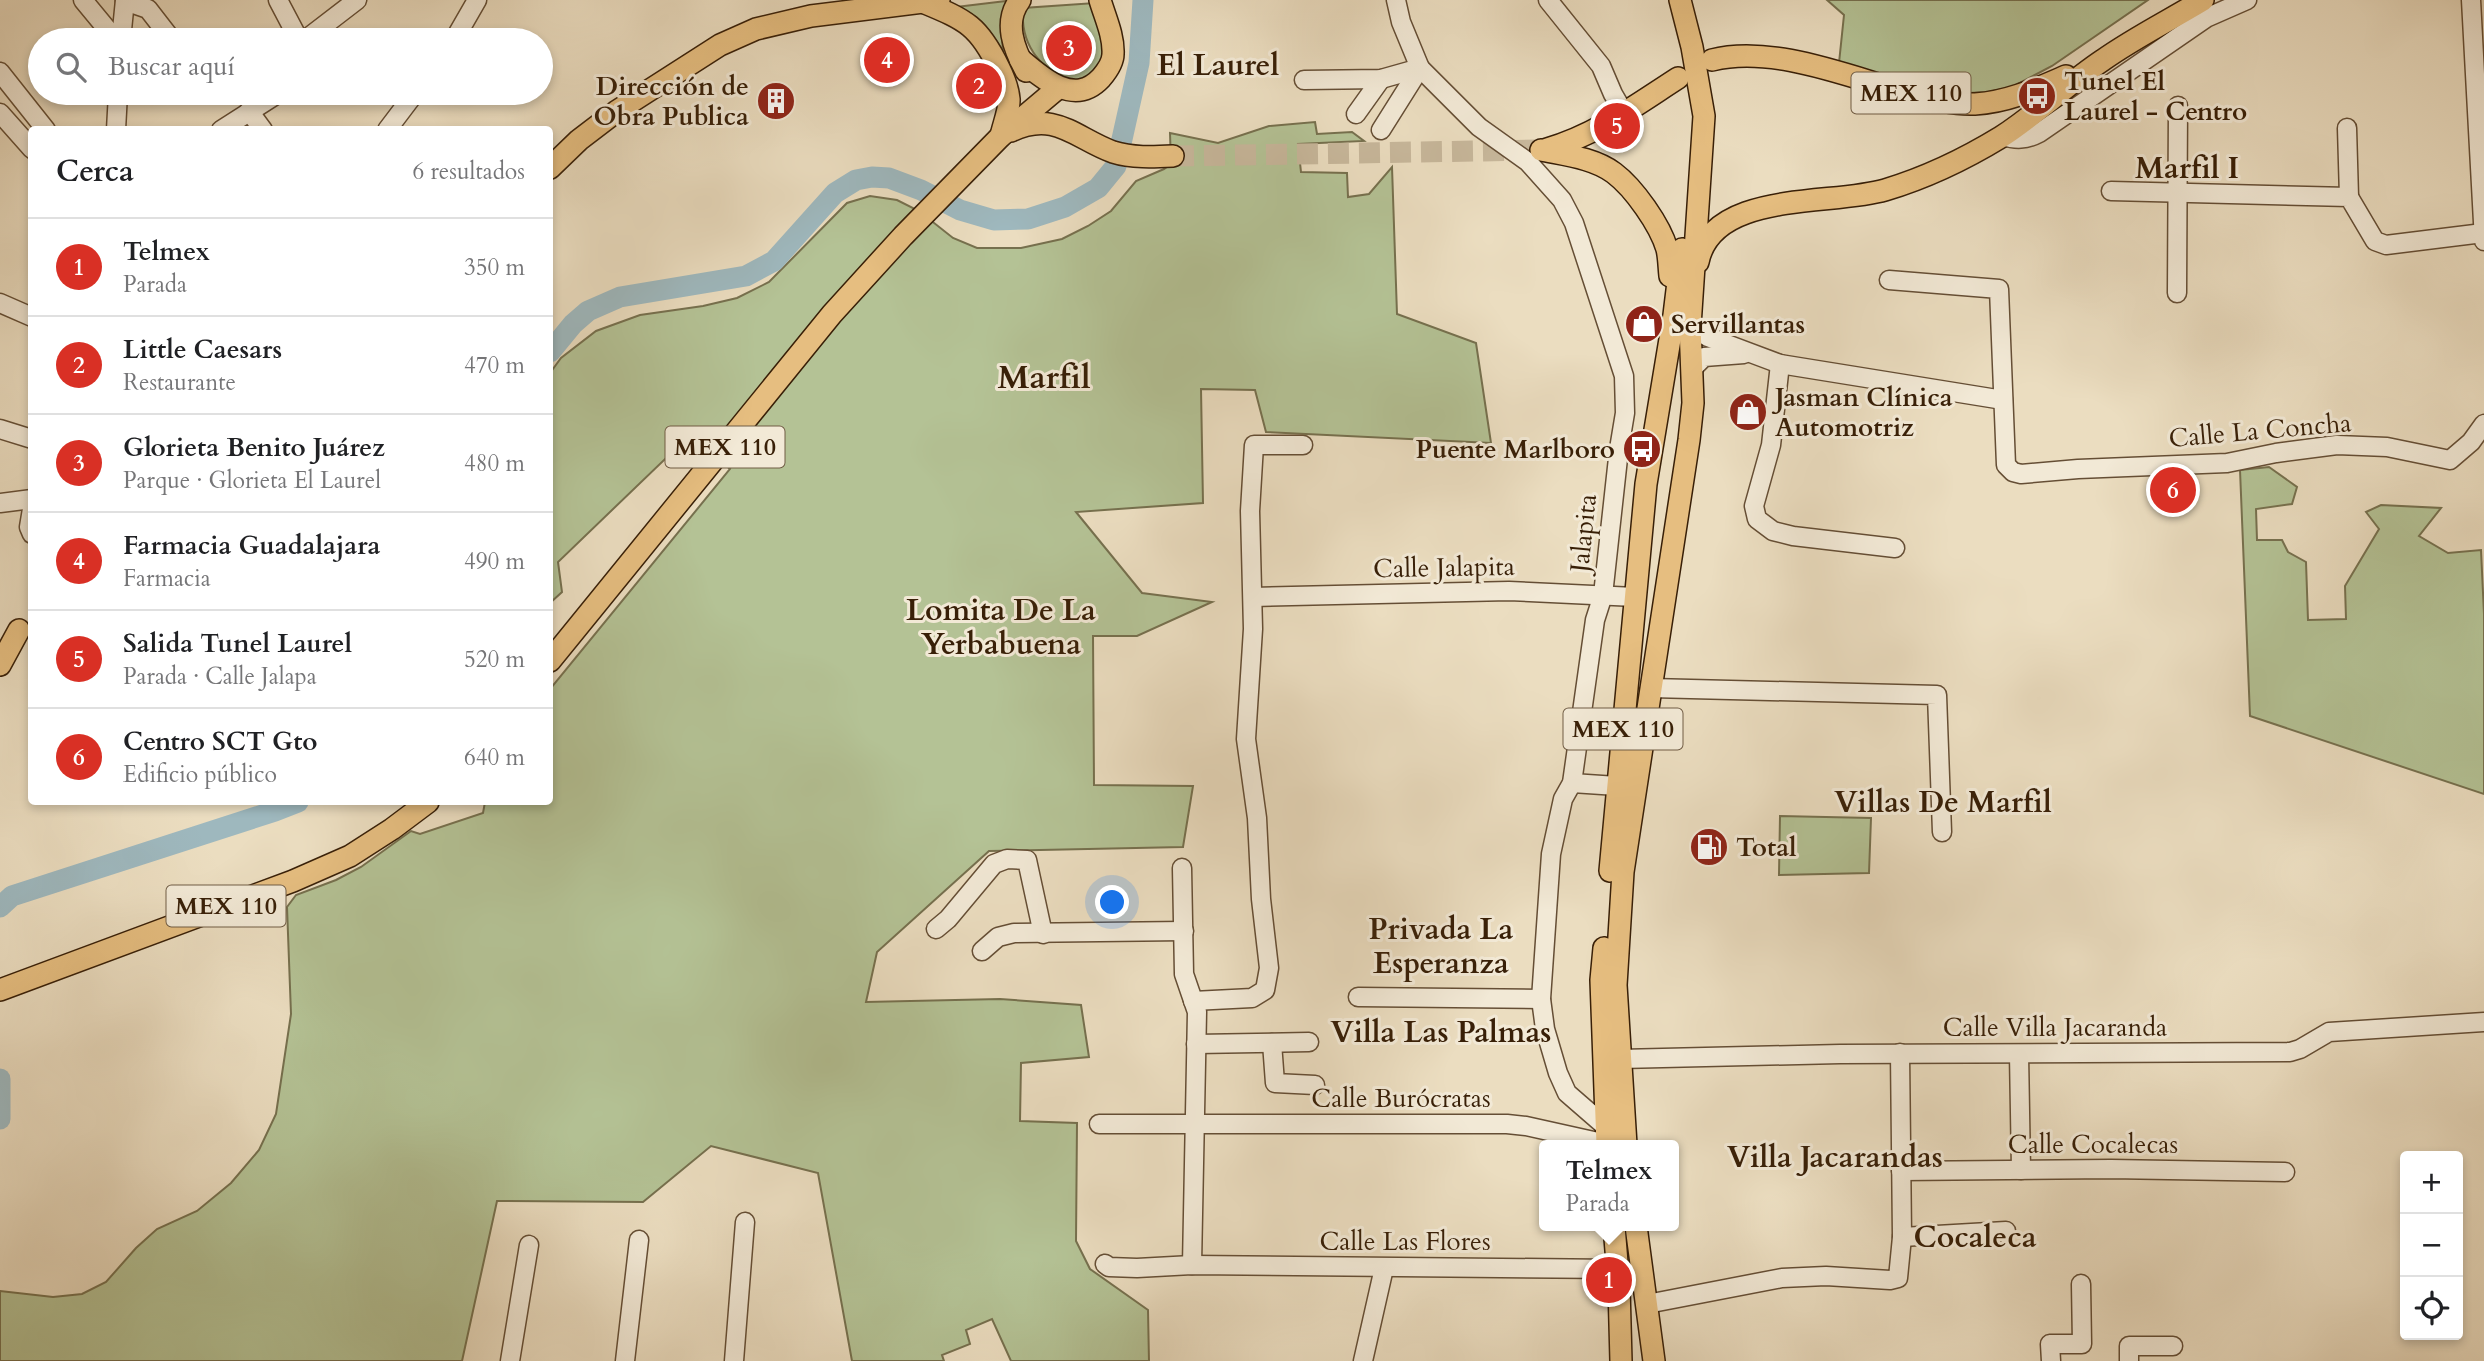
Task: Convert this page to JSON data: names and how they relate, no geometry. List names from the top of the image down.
{
  "streets": {
    "main road": ["MEX 110"],
    "street": [
      "Calle La Concha",
      "Jalapita",
      "Calle Jalapita",
      "Calle Villa Jacaranda",
      "Calle Burócratas",
      "Calle Cocalecas",
      "Calle Las Flores"
    ]
  },
  "crossings": [
    ["MEX 110", "Jalapita"],
    ["MEX 110", "Calle Jalapita"],
    ["MEX 110", "Calle Villa Jacaranda"],
    ["MEX 110", "Calle Burócratas"],
    ["Jalapita", "Calle Jalapita"],
    ["Jalapita", "Calle Burócratas"]
  ],
  "districts": [
    "El Laurel",
    "Marfil I",
    "Marfil",
    "Lomita De La Yerbabuena",
    "Villas De Marfil",
    "Privada La Esperanza",
    "Villa Las Palmas",
    "Villa Jacarandas",
    "Cocaleca"
  ],
  "places": {
    "bus stop": ["Tunel El Laurel - Centro", "Puente Marlboro"],
    "building": ["Dirección de Obra Publica"],
    "shop": ["Servillantas", "Jasman Clínica Automotriz"],
    "fuel station": ["Total"]
  },
  "page": {
    "pins": [
      "3",
      "4",
      "2",
      "5",
      "6",
      "1"
    ],
    "search": "Buscar aquí",
    "heading": ["Cerca", "6 resultados"],
    "list": [
      {
        "mark": "1",
        "name": "Telmex",
        "note": "Parada",
        "value": "350 m"
      },
      {
        "mark": "2",
        "name": "Little Caesars",
        "note": "Restaurante",
        "value": "470 m"
      },
      {
        "mark": "3",
        "name": "Glorieta Benito Juárez",
        "note": "Parque · Glorieta El Laurel",
        "value": "480 m"
      },
      {
        "mark": "4",
        "name": "Farmacia Guadalajara",
        "note": "Farmacia",
        "value": "490 m"
      },
      {
        "mark": "5",
        "name": "Salida Tunel Laurel",
        "note": "Parada · Calle Jalapa",
        "value": "520 m"
      },
      {
        "mark": "6",
        "name": "Centro SCT Gto",
        "note": "Edificio público",
        "value": "640 m"
      }
    ],
    "popup": ["Telmex", "Parada"],
    "map_buttons": ["+", "−"]
  }
}
